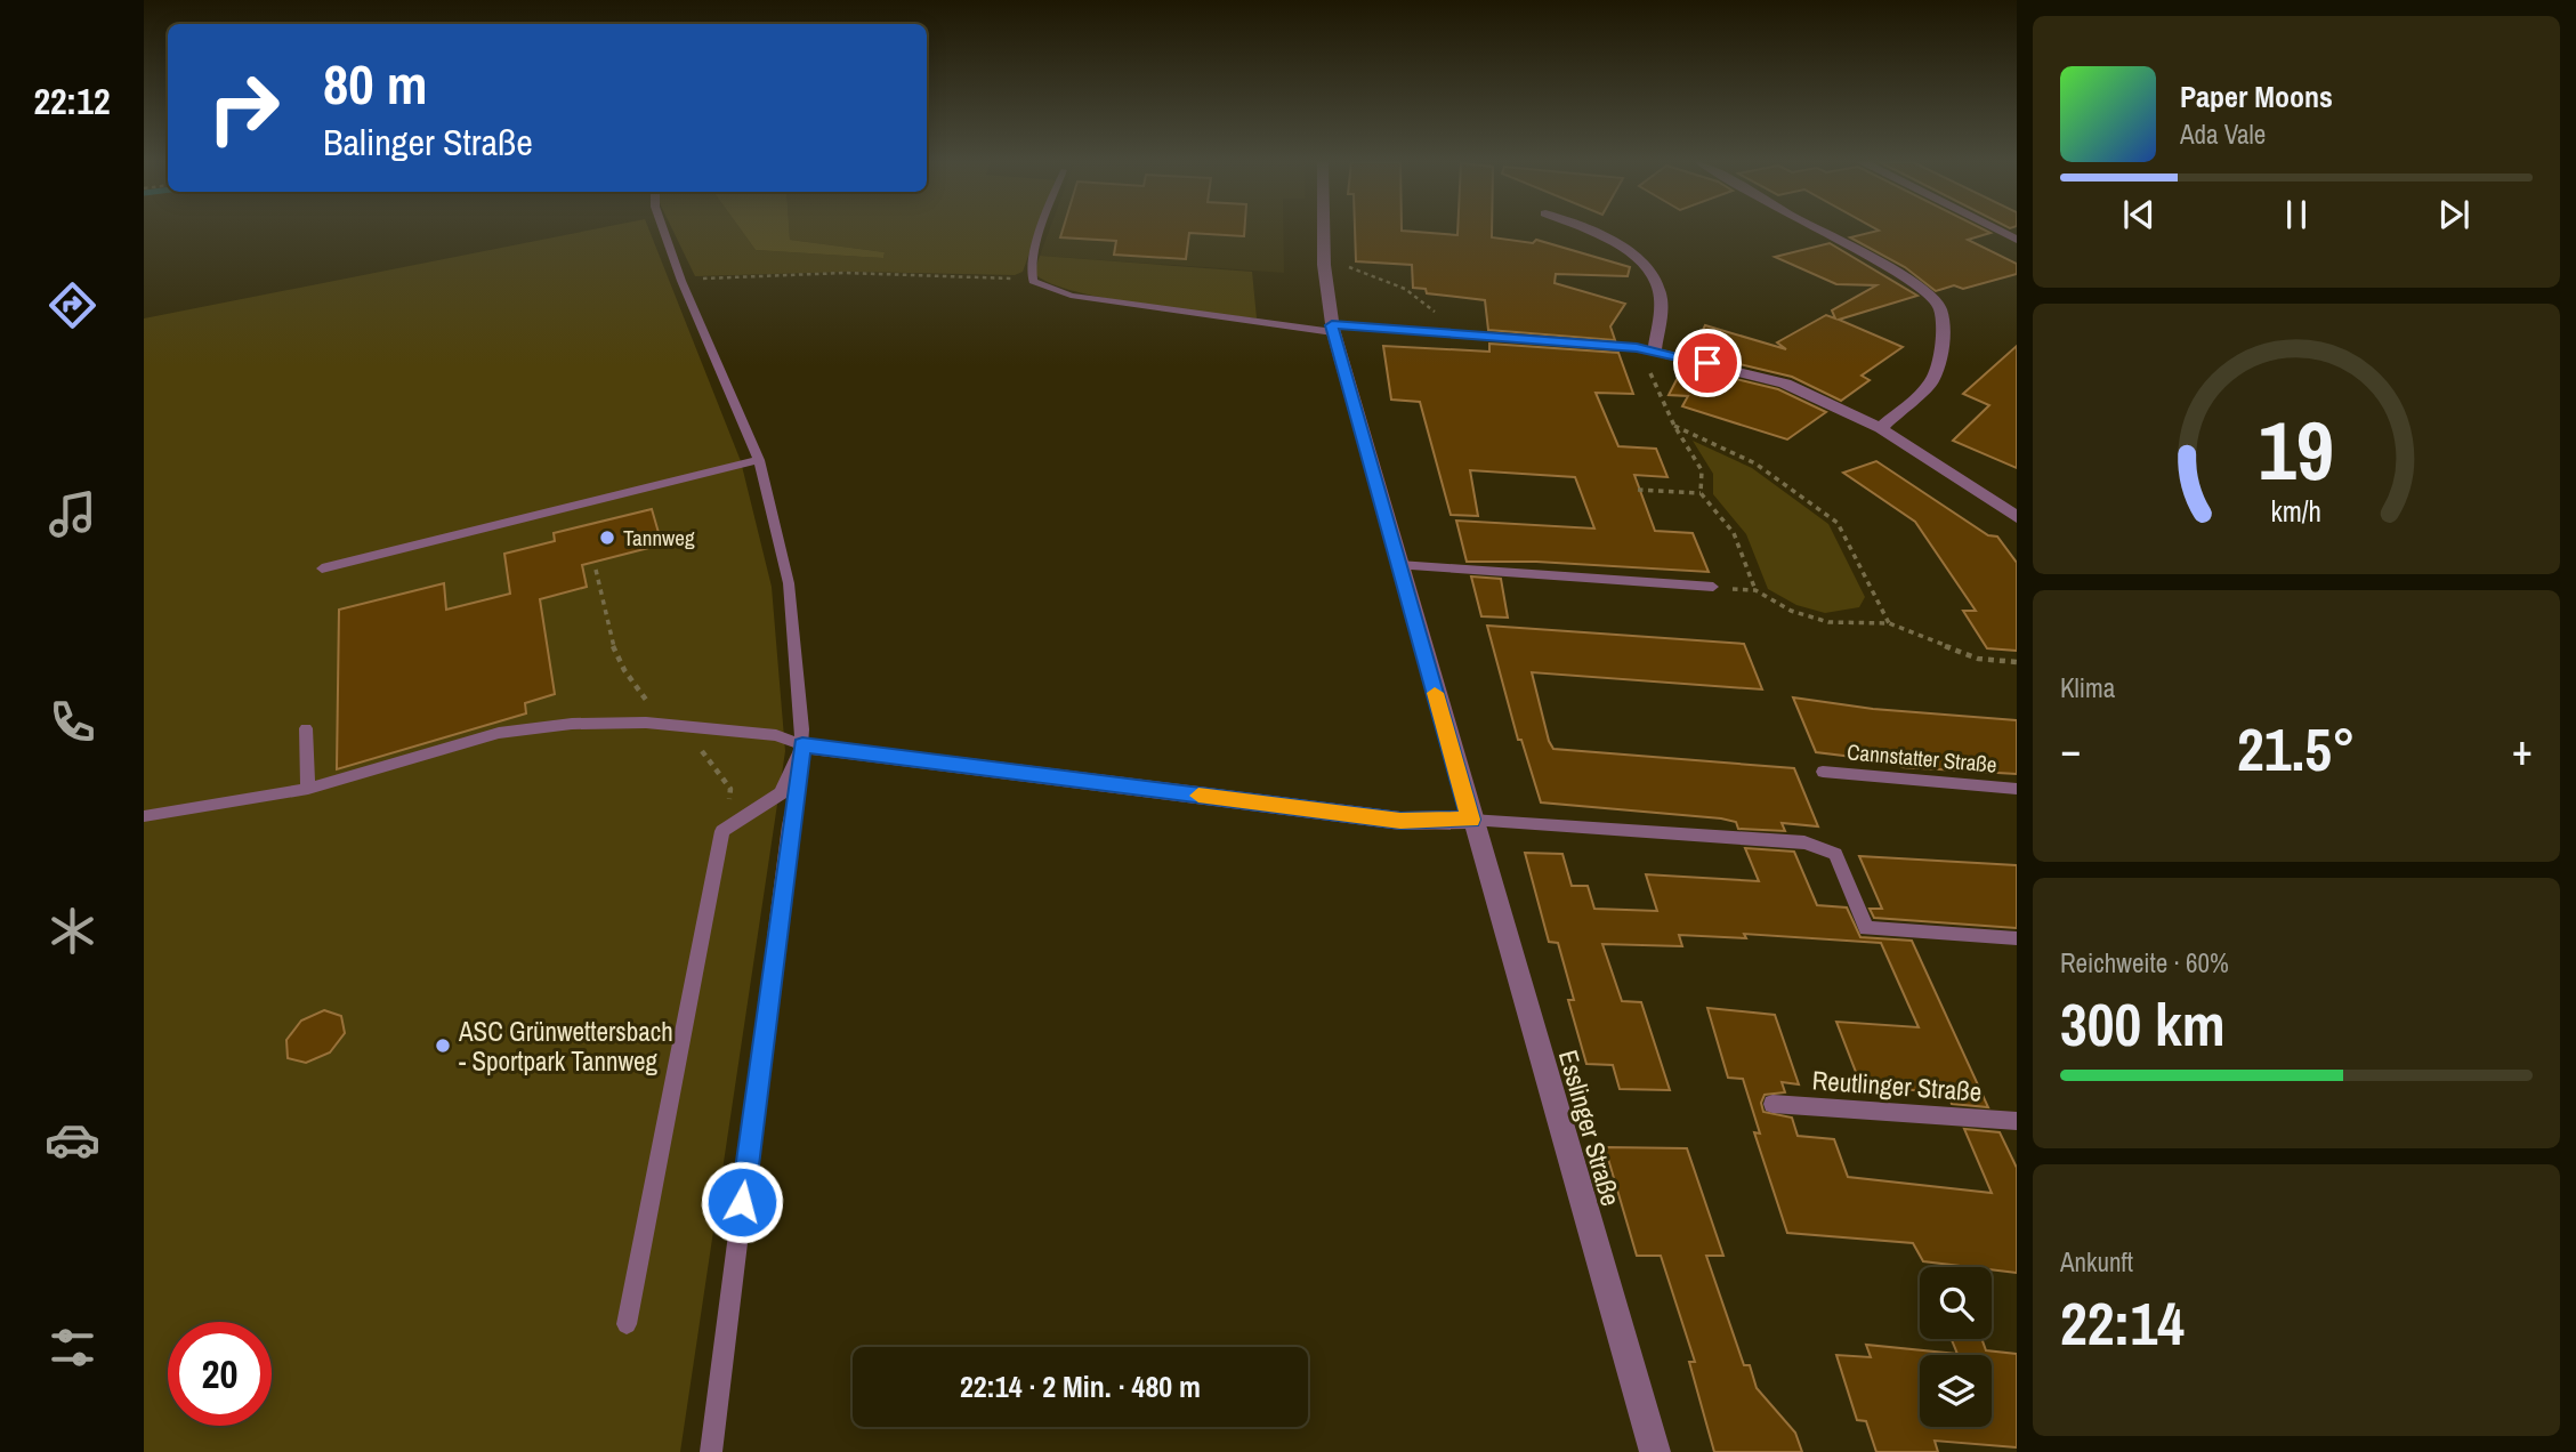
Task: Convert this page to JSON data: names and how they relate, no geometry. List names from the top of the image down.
{
  "streets": {
    "street": ["Esslinger Straße"],
    "lane": ["Cannstatter Straße", "Reutlinger Straße"]
  },
  "places": ["Tannweg", "ASC Grünwettersbach - Sportpark Tannweg"],
  "page": {
    "tabs": "22:12",
    "turn": ["80 m", "Balinger Straße"],
    "song": ["Paper Moons", "Ada Vale"],
    "tile": [
      "Klima",
      ["Reichweite · 60%", "300 km"],
      ["Ankunft", "22:14"]
    ],
    "heat": ["−", "21.5°", "+"],
    "limit": "20",
    "trip": "22:14 · 2 Min. · 480 m",
    "gauge": ["19", "km/h"]
  }
}
